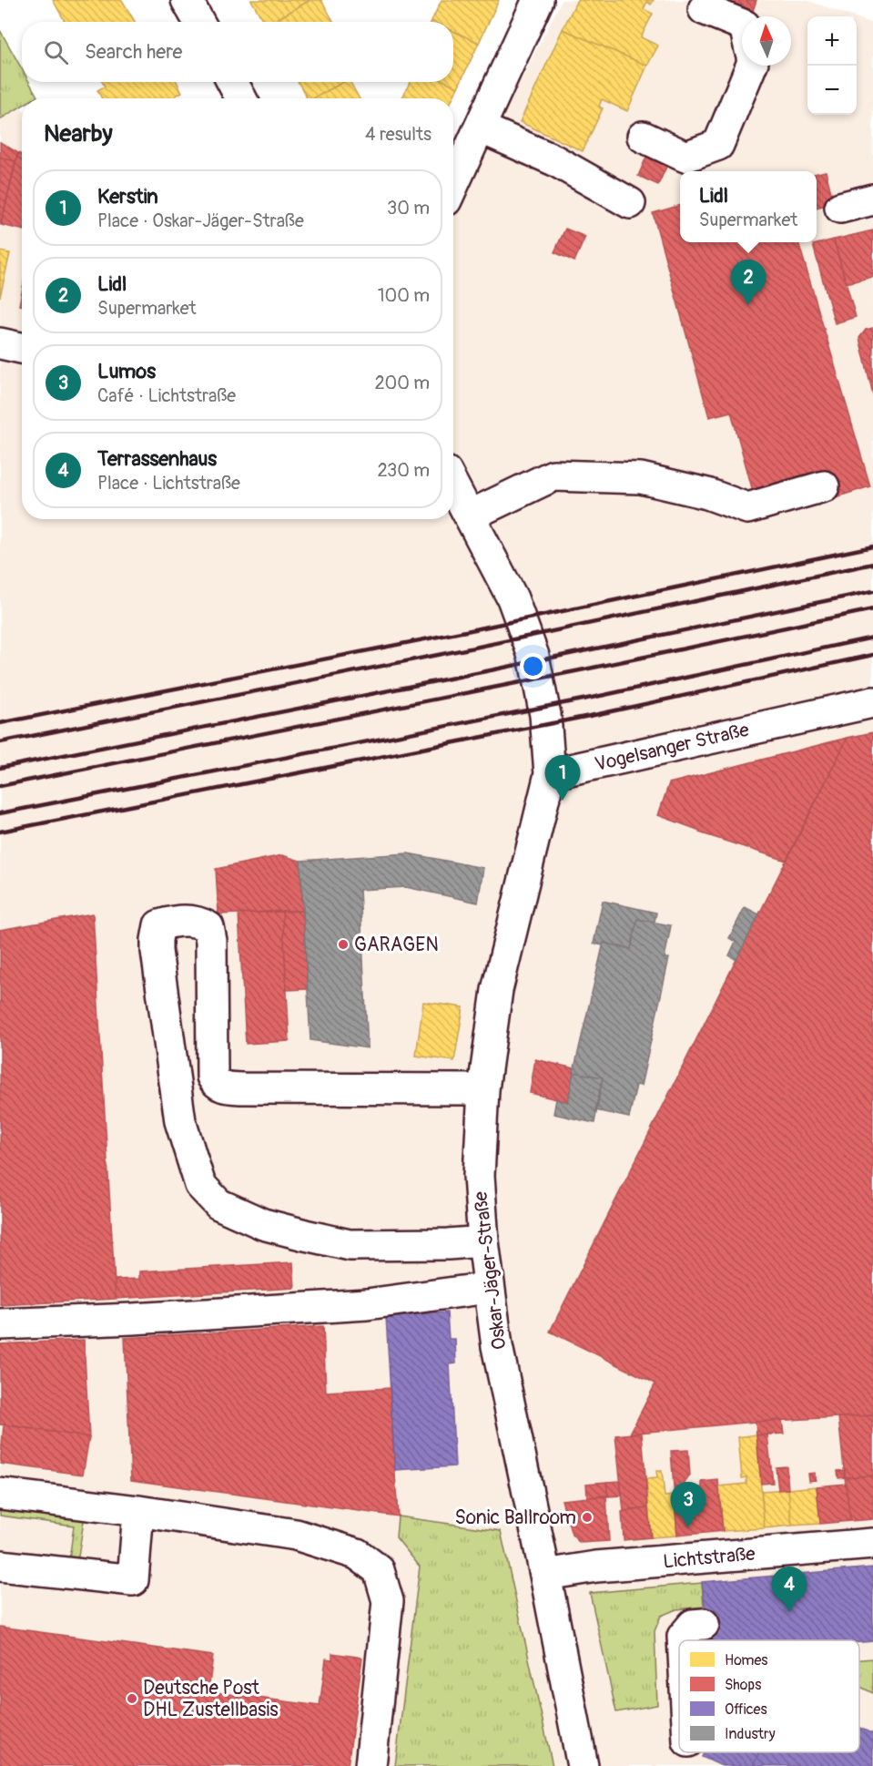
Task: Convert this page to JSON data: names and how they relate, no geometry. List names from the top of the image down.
{
  "streets": {
    "street": ["Vogelsanger Straße", "Oskar-Jäger-Straße", "Lichtstraße"]
  },
  "crossings": [
    ["Vogelsanger Straße", "Oskar-Jäger-Straße"],
    ["Oskar-Jäger-Straße", "Lichtstraße"]
  ],
  "places": ["GARAGEN", "Sonic Ballroom", "Deutsche Post DHL Zustellbasis"],
  "legend": [
    "Homes",
    "Shops",
    "Offices",
    "Industry"
  ],
  "north": "top",
  "page": {
    "map_buttons": ["+", "−"],
    "search": "Search here",
    "heading": ["Nearby", "4 results"],
    "list": [
      {
        "mark": "1",
        "name": "Kerstin",
        "note": "Place · Oskar-Jäger-Straße",
        "value": "30 m"
      },
      {
        "mark": "2",
        "name": "Lidl",
        "note": "Supermarket",
        "value": "100 m"
      },
      {
        "mark": "3",
        "name": "Lumos",
        "note": "Café · Lichtstraße",
        "value": "200 m"
      },
      {
        "mark": "4",
        "name": "Terrassenhaus",
        "note": "Place · Lichtstraße",
        "value": "230 m"
      }
    ],
    "popup": ["Lidl", "Supermarket"],
    "pins": [
      "2",
      "1",
      "3",
      "4"
    ]
  }
}
